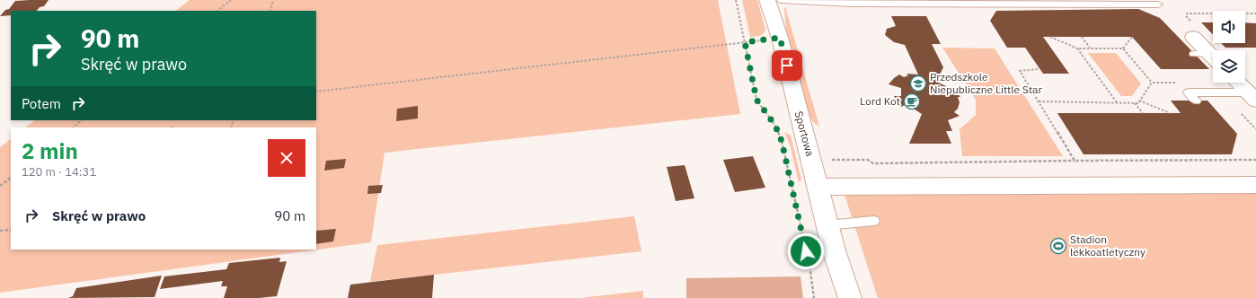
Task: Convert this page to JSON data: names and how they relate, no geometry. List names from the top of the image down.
{
  "streets": {
    "street": ["Sportowa"]
  },
  "places": {
    "school or university": ["Przedszkole Niepubliczne Little Star"],
    "cafe": ["Lord Kot"],
    "sports": ["Stadion lekkoatletyczny"]
  },
  "page": {
    "turn": ["90 m", "Skręć w prawo"],
    "then": "Potem",
    "heading": ["2 min", "120 m · 14:31"],
    "list": [
      {
        "name": "Skręć w prawo",
        "value": "90 m"
      }
    ]
  }
}
